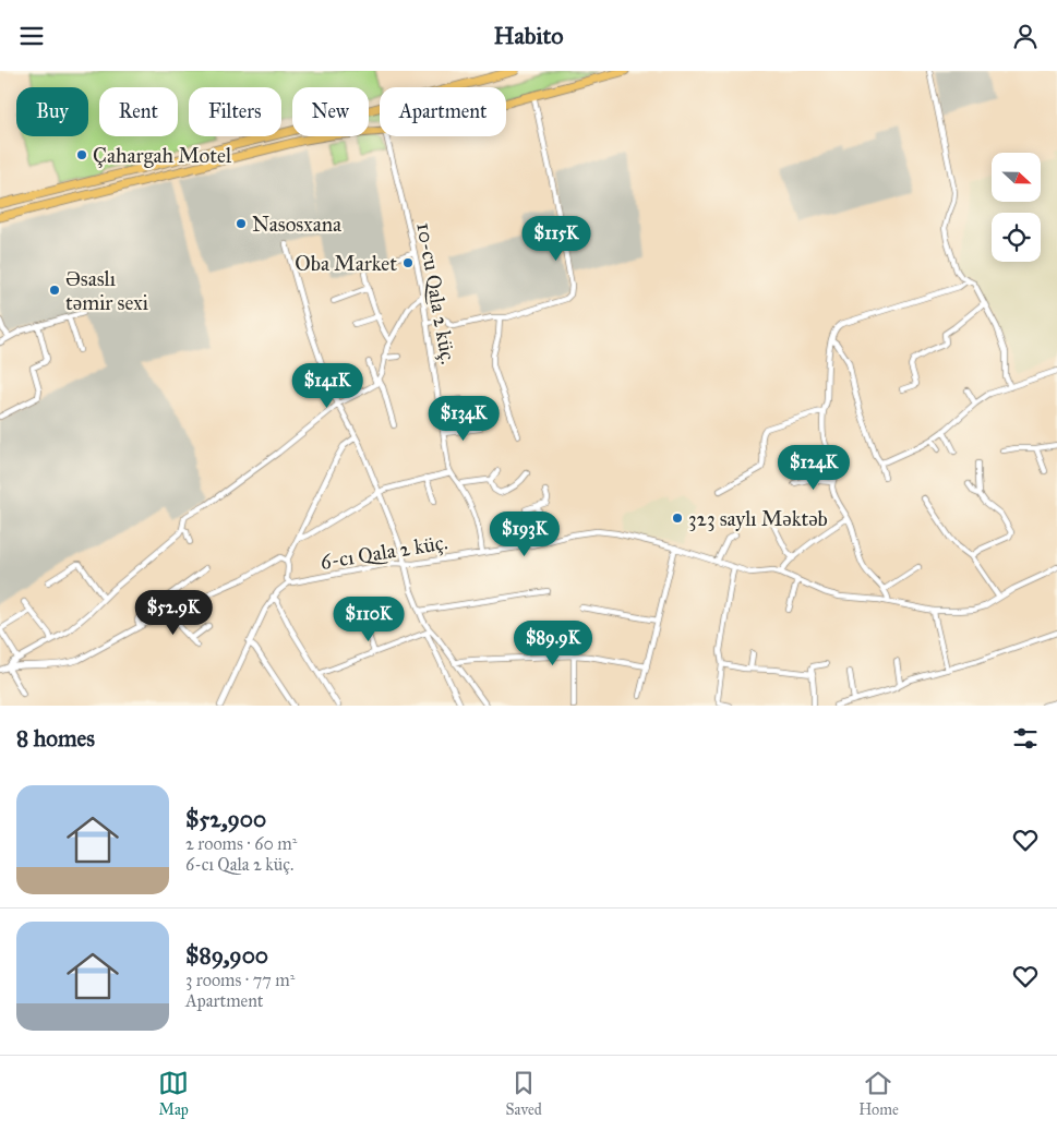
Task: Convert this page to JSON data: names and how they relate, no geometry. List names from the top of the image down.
{
  "streets": {
    "street": ["10-cu Qala 2 küç.", "6-cı Qala 2 küç."]
  },
  "crossings": [
    ["10-cu Qala 2 küç.", "6-cı Qala 2 küç."]
  ],
  "places": [
    "Çahargah Motel",
    "Nasosxana",
    "Oba Market",
    "Əsaslı təmir sexi",
    "323 saylı Məktəb"
  ],
  "north": "right",
  "page": {
    "header": "Habito",
    "chip": [
      "Buy",
      "Rent",
      "Filters",
      "New",
      "Apartment"
    ],
    "price": [
      "$115K",
      "$141K",
      "$134K",
      "$124K",
      "$193K",
      "$52.9K",
      "$110K",
      "$89.9K"
    ],
    "heading": "8 homes",
    "list": [
      {
        "name": "$52,900",
        "note": "2 rooms · 60 m² · 6-cı Qala 2 küç."
      },
      {
        "name": "$89,900",
        "note": "3 rooms · 77 m² · Apartment"
      }
    ],
    "tabs": ["Map", "Saved", "Home"]
  }
}
